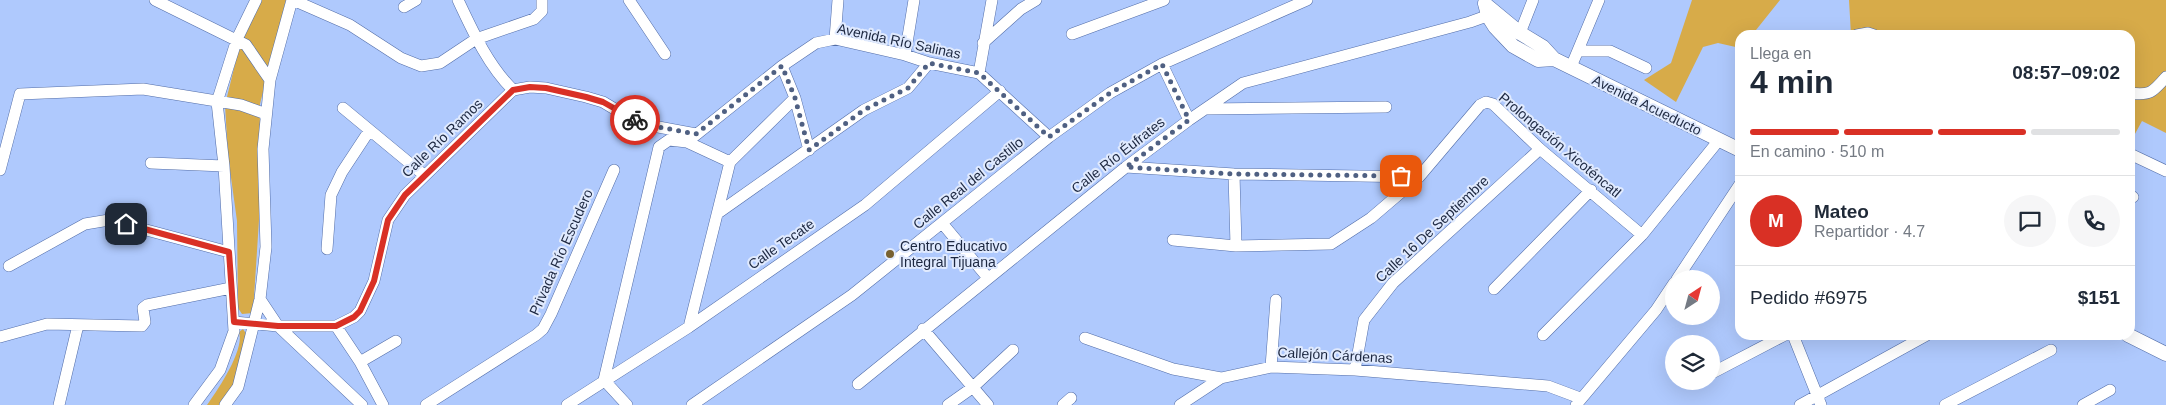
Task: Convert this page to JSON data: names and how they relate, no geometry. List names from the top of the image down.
{
  "streets": {
    "main road": ["Avenida Acueducto"],
    "street": [
      "Avenida Río Salinas",
      "Calle Río Ramos",
      "Prolongación Xicoténcatl",
      "Calle Río Éufrates",
      "Calle Real del Castillo",
      "Calle 16 De Septiembre",
      "Calle Tecate",
      "Privada Río Escudero",
      "Callejón Cárdenas"
    ]
  },
  "crossings": [
    ["Avenida Río Salinas", "Calle Real del Castillo"],
    ["Avenida Río Salinas", "Calle Tecate"],
    ["Avenida Acueducto", "Calle Río Éufrates"],
    ["Prolongación Xicoténcatl", "Calle 16 De Septiembre"],
    ["Calle 16 De Septiembre", "Callejón Cárdenas"]
  ],
  "places": ["Centro Educativo Integral Tijuana"],
  "north": "top right",
  "page": {
    "heading": ["4 min", "Llega en", "08:57–09:02"],
    "panel": [
      "Mateo",
      "Repartidor · 4.7",
      "Pedido #6975",
      "$151"
    ],
    "bar": "En camino · 510 m",
    "round": "M"
  }
}
